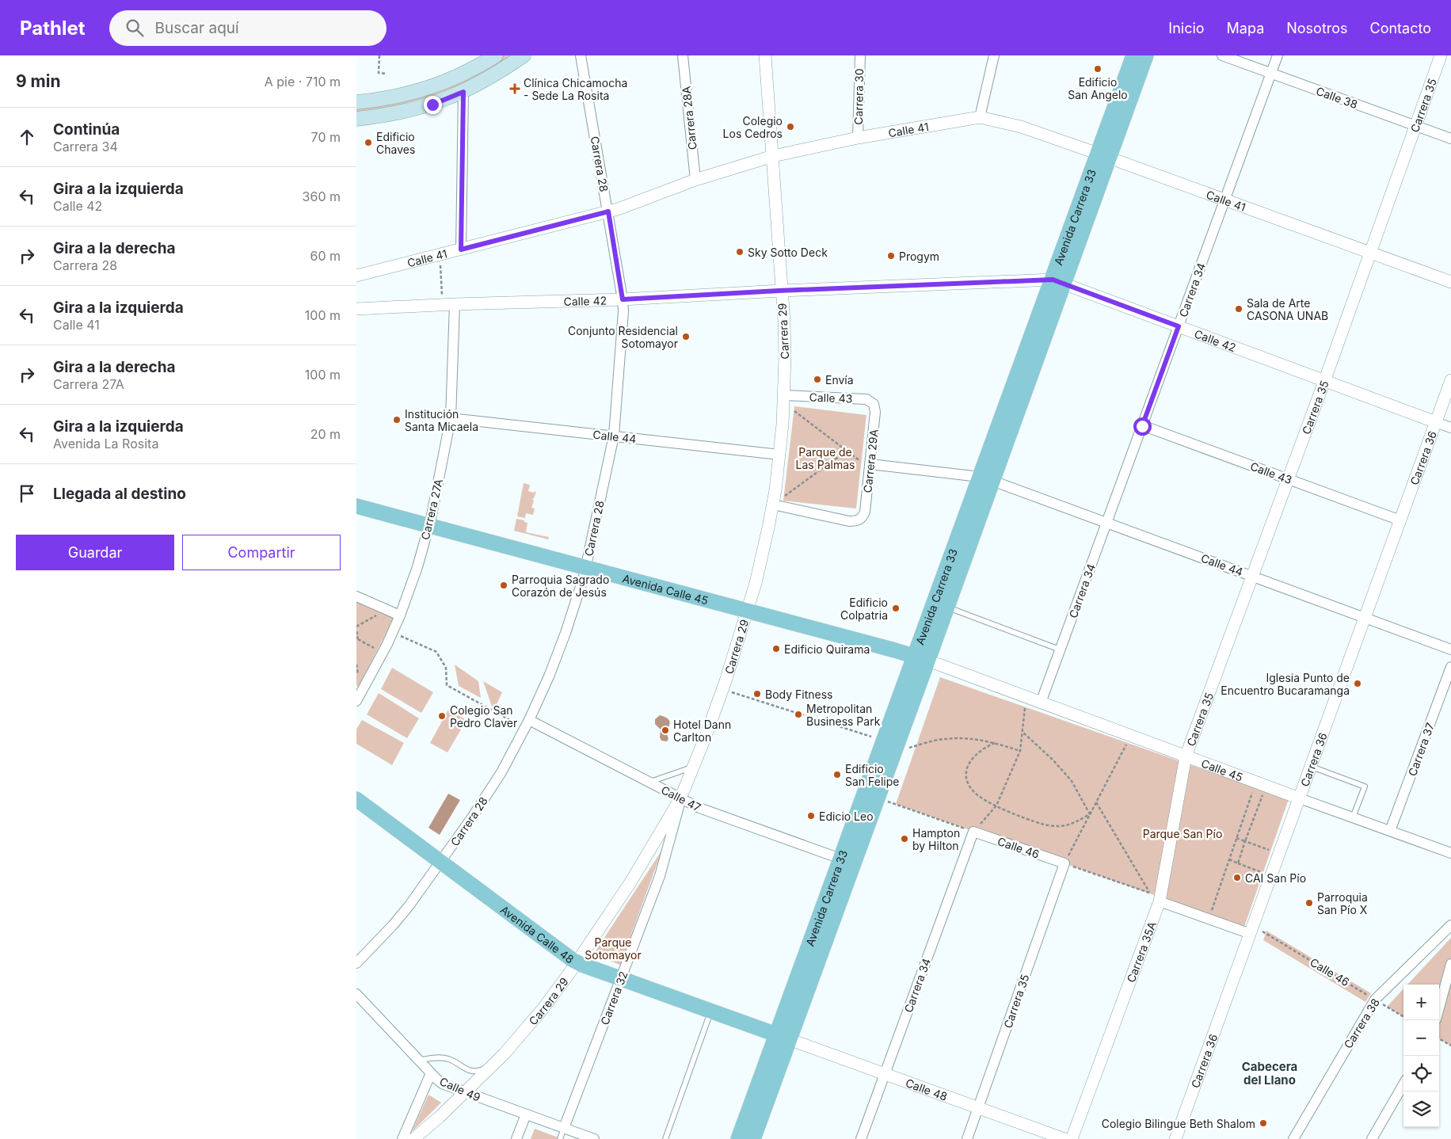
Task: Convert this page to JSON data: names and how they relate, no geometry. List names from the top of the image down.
{
  "streets": {
    "main road": ["Avenida Carrera 33", "Avenida Calle 45", "Avenida Calle 48"],
    "street": [
      "Carrera 30",
      "Calle 38",
      "Carrera 35",
      "Carrera 28A",
      "Calle 41",
      "Carrera 28",
      "Carrera 34",
      "Calle 42",
      "Carrera 29",
      "Calle 43",
      "Calle 44",
      "Carrera 36",
      "Carrera 29A",
      "Carrera 27A",
      "Carrera 37",
      "Calle 45",
      "Calle 47",
      "Calle 46",
      "Carrera 35A",
      "Carrera 32",
      "Carrera 38",
      "Calle 49",
      "Calle 48"
    ]
  },
  "crossings": [
    ["Carrera 30", "Calle 41"],
    ["Calle 38", "Carrera 35"],
    ["Calle 38", "Carrera 34"],
    ["Carrera 35", "Calle 41"],
    ["Carrera 35", "Calle 42"],
    ["Carrera 35", "Calle 43"],
    ["Carrera 35", "Calle 44"],
    ["Carrera 35", "Calle 45"],
    ["Carrera 35", "Calle 46"],
    ["Carrera 35", "Carrera 35A"],
    ["Carrera 35", "Calle 48"],
    ["Carrera 28A", "Calle 41"],
    ["Calle 41", "Carrera 28"],
    ["Calle 41", "Avenida Carrera 33"],
    ["Calle 41", "Carrera 34"],
    ["Calle 41", "Carrera 29"],
    ["Carrera 28", "Calle 42"],
    ["Carrera 28", "Calle 44"],
    ["Carrera 28", "Avenida Calle 45"],
    ["Carrera 28", "Calle 47"],
    ["Carrera 28", "Avenida Calle 48"],
    ["Avenida Carrera 33", "Calle 42"],
    ["Avenida Carrera 33", "Calle 44"],
    ["Avenida Carrera 33", "Avenida Calle 45"],
    ["Avenida Carrera 33", "Calle 45"],
    ["Avenida Carrera 33", "Calle 47"],
    ["Avenida Carrera 33", "Avenida Calle 48"],
    ["Avenida Carrera 33", "Calle 48"],
    ["Carrera 34", "Calle 42"],
    ["Carrera 34", "Calle 43"],
    ["Carrera 34", "Calle 44"],
    ["Carrera 34", "Calle 45"],
    ["Carrera 34", "Calle 46"],
    ["Carrera 34", "Calle 48"],
    ["Calle 42", "Carrera 29"],
    ["Calle 42", "Carrera 36"],
    ["Calle 42", "Carrera 27A"],
    ["Carrera 29", "Calle 43"],
    ["Carrera 29", "Calle 44"],
    ["Carrera 29", "Carrera 29A"],
    ["Carrera 29", "Avenida Calle 45"],
    ["Carrera 29", "Calle 47"],
    ["Carrera 29", "Avenida Calle 48"],
    ["Carrera 29", "Carrera 32"],
    ["Carrera 29", "Calle 49"],
    ["Calle 43", "Carrera 36"],
    ["Calle 43", "Carrera 29A"],
    ["Calle 44", "Carrera 36"],
    ["Calle 44", "Carrera 29A"],
    ["Calle 44", "Carrera 27A"],
    ["Carrera 36", "Calle 45"],
    ["Carrera 36", "Calle 46"],
    ["Carrera 27A", "Avenida Calle 45"],
    ["Avenida Calle 45", "Calle 45"],
    ["Carrera 37", "Calle 45"],
    ["Calle 45", "Carrera 35A"],
    ["Calle 47", "Carrera 32"],
    ["Calle 46", "Carrera 38"],
    ["Avenida Calle 48", "Carrera 32"],
    ["Avenida Calle 48", "Calle 48"],
    ["Carrera 32", "Calle 49"]
  ],
  "districts": ["Cabecera del Llano"],
  "parks": ["Parque de Las Palmas", "Parque San Pío", "Parque Sotomayor"],
  "places": {
    "other": [
      "Edificio San Angelo",
      "Colegio Los Cedros",
      "Edificio Chaves",
      "Sky Sotto Deck",
      "Progym",
      "Sala de Arte CASONA UNAB",
      "Conjunto Residencial Sotomayor",
      "Envía",
      "Institución Santa Micaela",
      "Parroquia Sagrado Corazón de Jesús",
      "Edificio Colpatria",
      "Edificio Quirama",
      "Iglesia Punto de Encuentro Bucaramanga",
      "Body Fitness",
      "Metropolitan Business Park",
      "Colegio San Pedro Claver",
      "Hotel Dann Carlton",
      "Edificio San Felipe",
      "Edicio Leo",
      "Hampton by Hilton",
      "CAI San Pío",
      "Parroquia San Pío X",
      "Colegio Bilingue Beth Shalom"
    ],
    "health": ["Clínica Chicamocha - Sede La Rosita"]
  },
  "page": {
    "header": "Pathlet",
    "search": "Buscar aquí",
    "nav": [
      "Inicio",
      "Mapa",
      "Nosotros",
      "Contacto"
    ],
    "heading": ["9 min", "A pie · 710 m"],
    "list": [
      ["Continúa", "Carrera 34", "70 m"],
      ["Gira a la izquierda", "Calle 42", "360 m"],
      ["Gira a la derecha", "Carrera 28", "60 m"],
      ["Gira a la izquierda", "Calle 41", "100 m"],
      ["Gira a la derecha", "Carrera 27A", "100 m"],
      ["Gira a la izquierda", "Avenida La Rosita", "20 m"],
      "Llegada al destino"
    ],
    "buttons": ["Guardar", "Compartir"],
    "map_buttons": ["+", "−"]
  }
}
